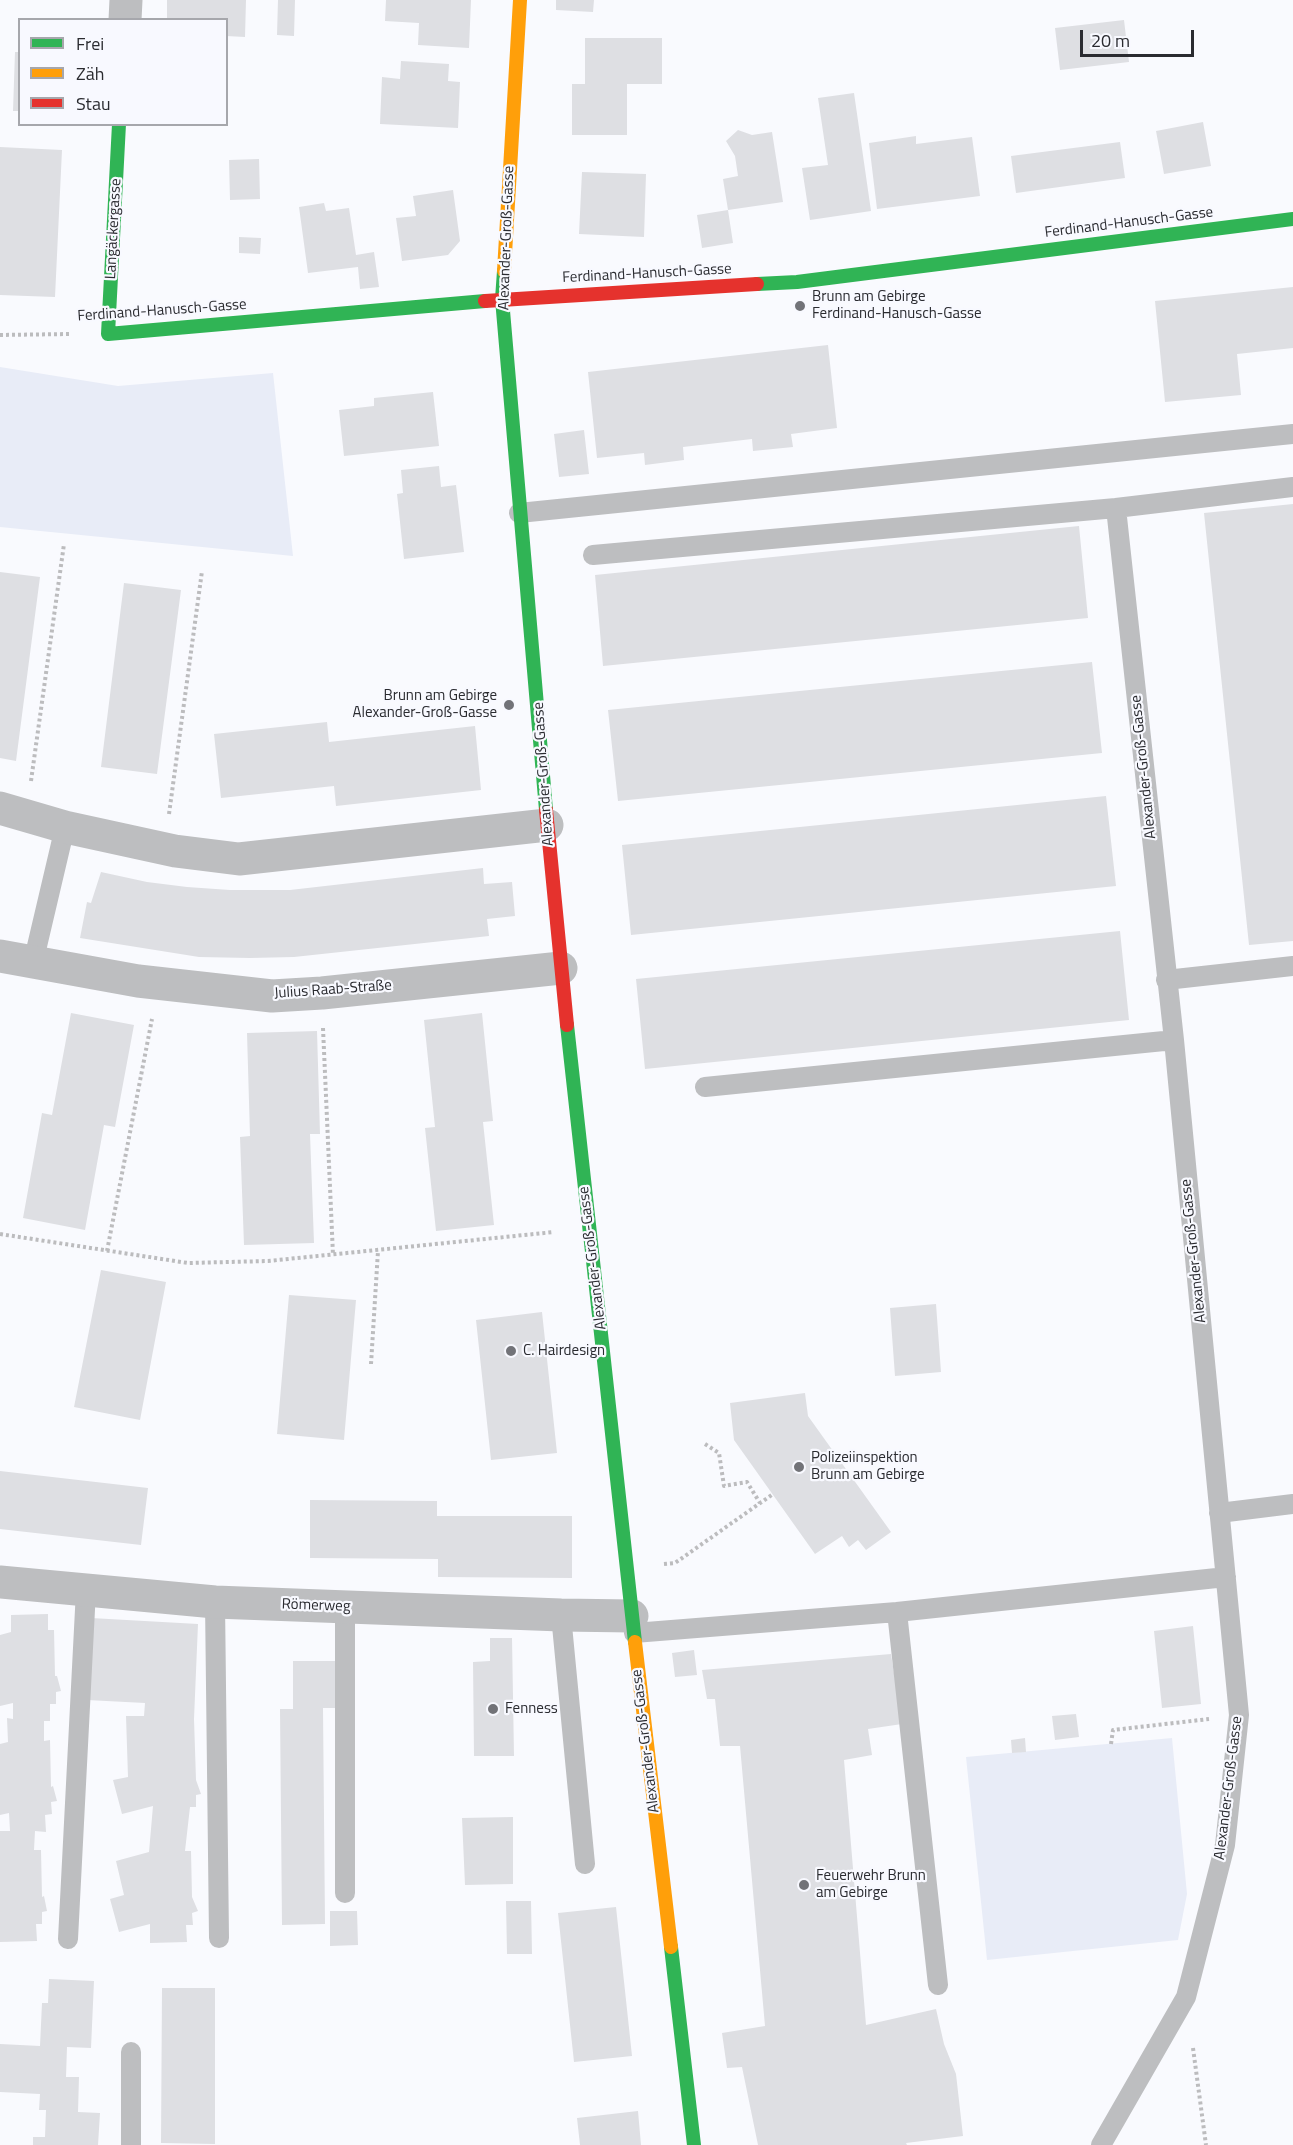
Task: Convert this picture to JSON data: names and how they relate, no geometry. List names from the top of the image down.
{
  "streets": {
    "street": [
      "Ferdinand-Hanusch-Gasse",
      "Langäckergasse",
      "Alexander-Groß-Gasse",
      "Julius Raab-Straße",
      "Römerweg"
    ]
  },
  "crossings": [
    ["Ferdinand-Hanusch-Gasse", "Langäckergasse"],
    ["Ferdinand-Hanusch-Gasse", "Alexander-Groß-Gasse"],
    ["Alexander-Groß-Gasse", "Julius Raab-Straße"],
    ["Alexander-Groß-Gasse", "Römerweg"]
  ],
  "places": [
    "Brunn am Gebirge Ferdinand-Hanusch-Gasse",
    "Brunn am Gebirge Alexander-Groß-Gasse",
    "C. Hairdesign",
    "Polizeiinspektion Brunn am Gebirge",
    "Fenness",
    "Feuerwehr Brunn am Gebirge"
  ],
  "legend": ["Frei", "Zäh", "Stau"],
  "scale_bar": "20 m"
}
